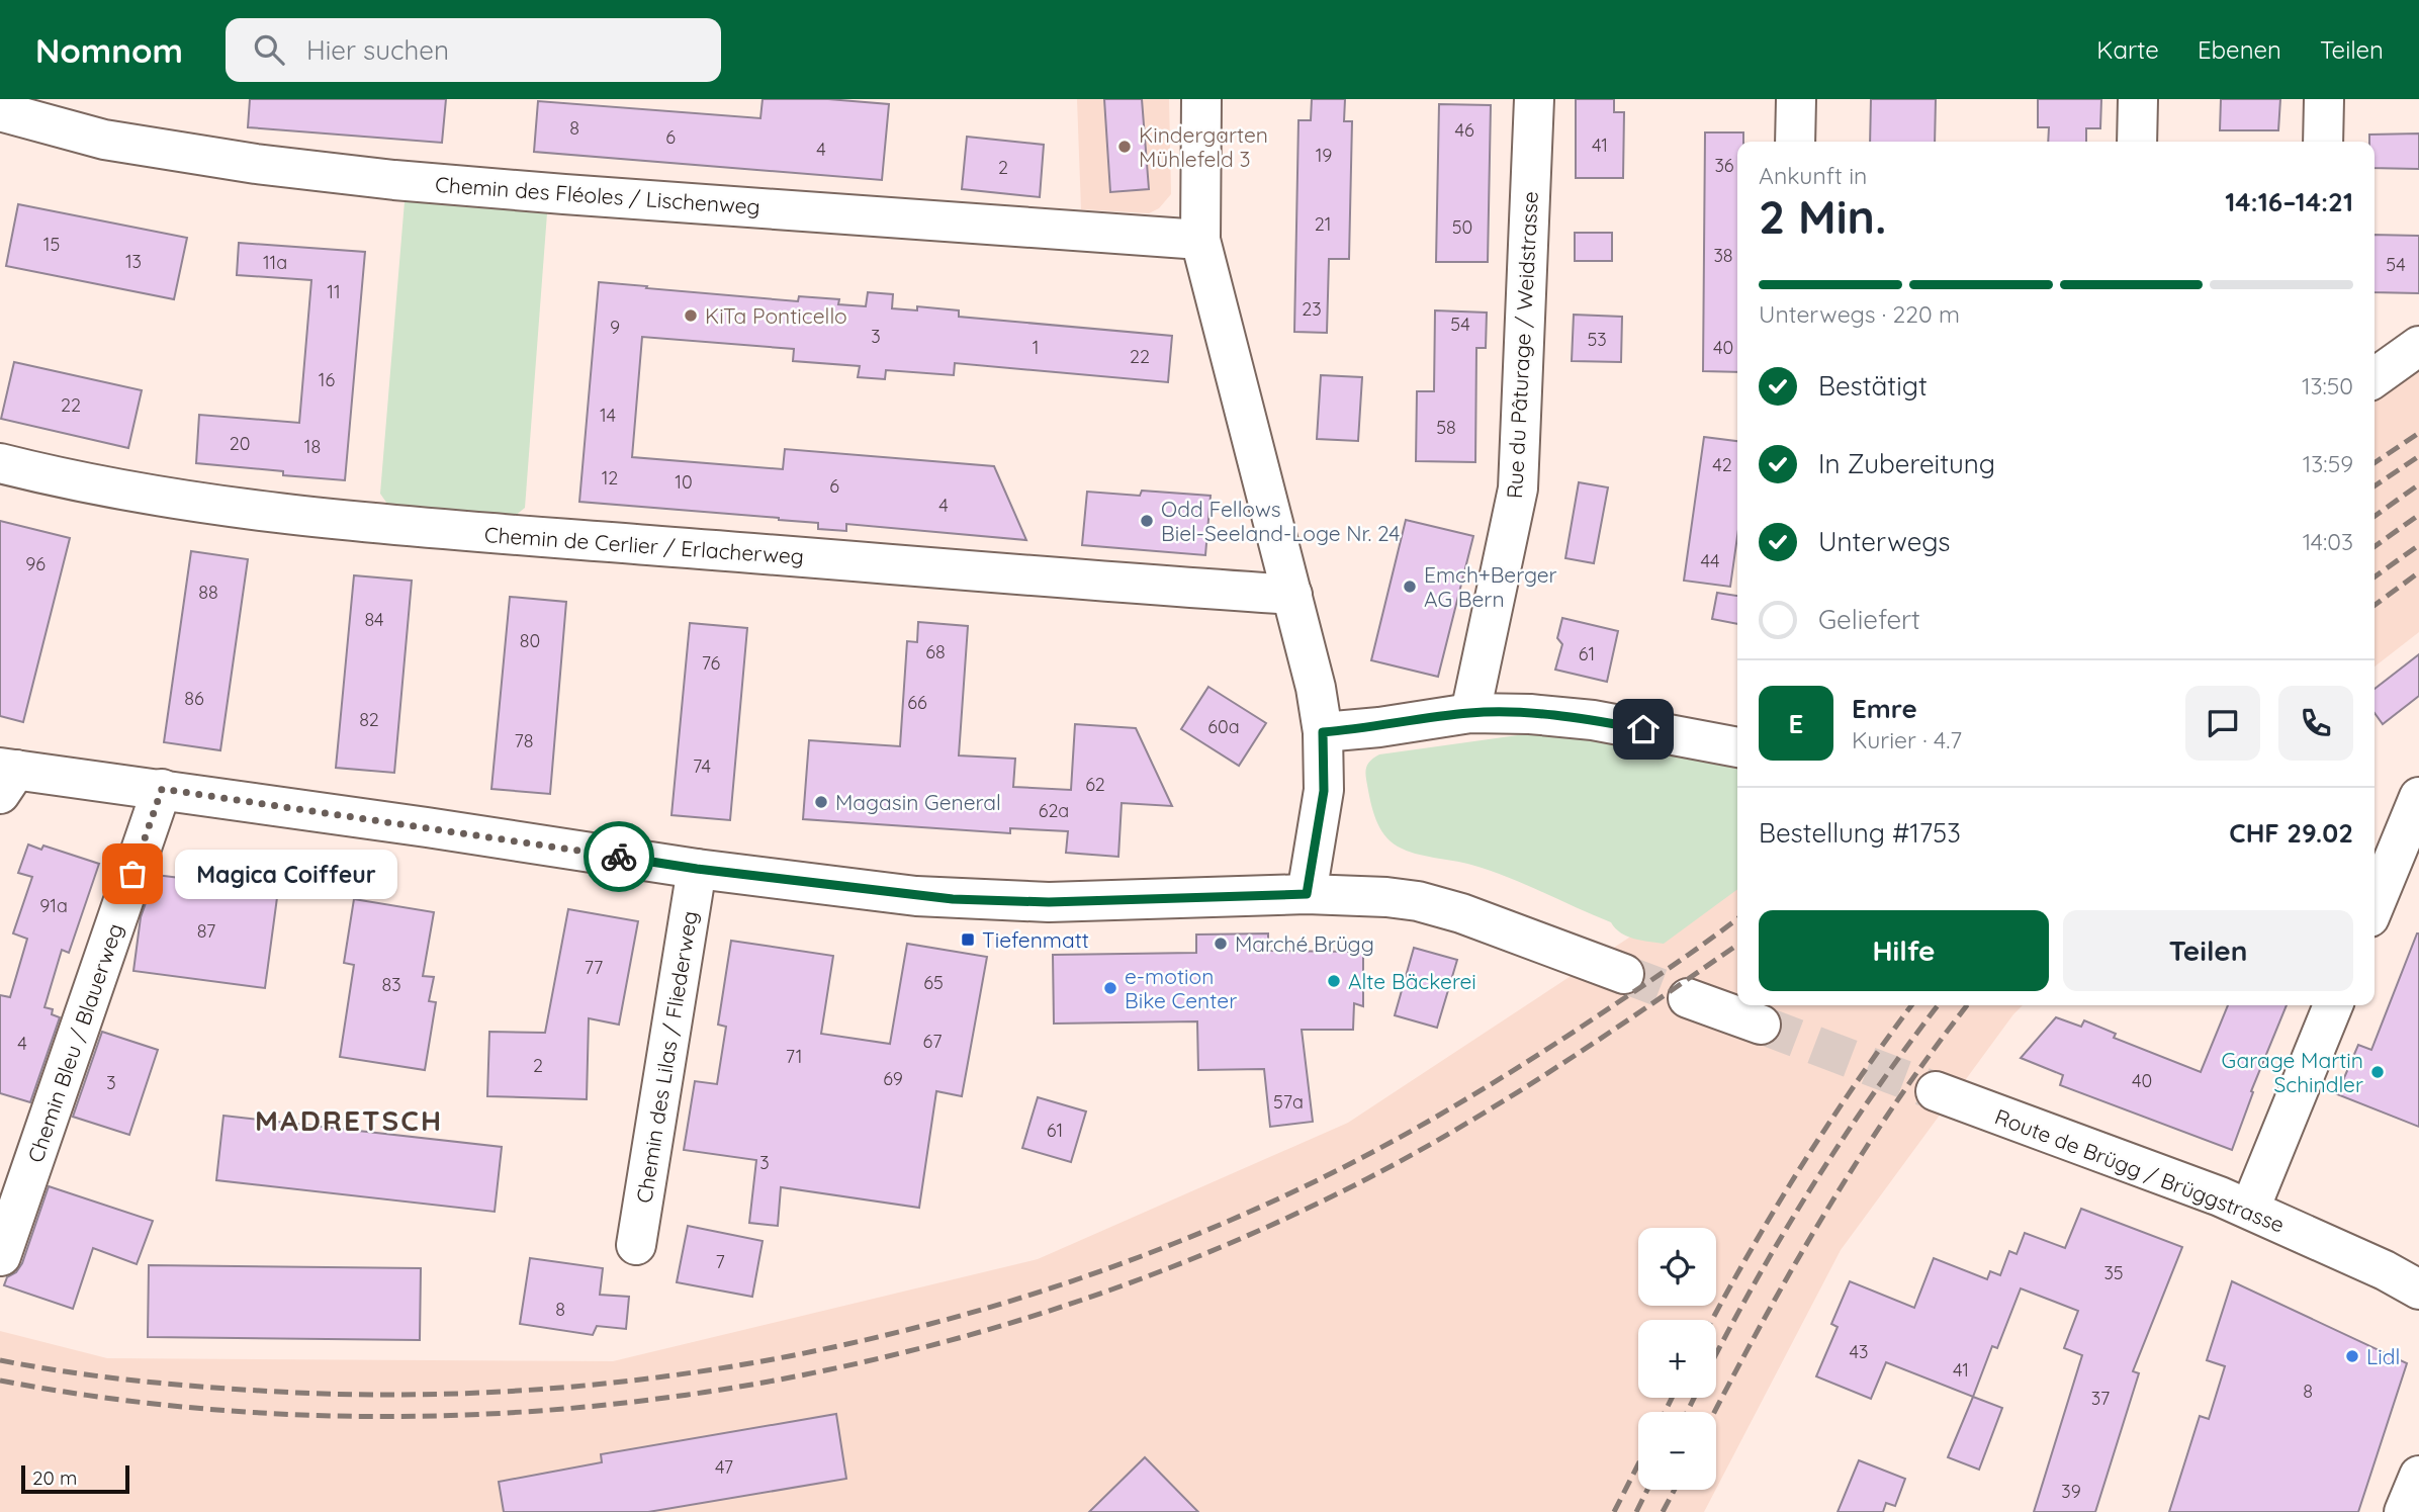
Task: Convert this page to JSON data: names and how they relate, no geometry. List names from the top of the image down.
{
  "streets": {
    "street": [
      "Chemin des Fléoles / Lischenweg",
      "Rue du Pâturage / Weidstrasse",
      "Chemin de Cerlier / Erlacherweg",
      "Chemin Bleu / Blauerweg",
      "Chemin des Lilas / Fliederweg",
      "Route de Brügg / Brüggstrasse"
    ]
  },
  "districts": ["MADRETSCH"],
  "places": {
    "other": [
      "Kindergarten Mühlefeld 3",
      "KiTa Ponticello",
      "Odd Fellows Biel-Seeland-Loge Nr. 24",
      "Emch+Berger AG Bern",
      "Magasin General",
      "Magica Coiffeur",
      "Marché Brügg",
      "Alte Bäckerei",
      "e-motion Bike Center",
      "Garage Martin Schindler",
      "Lidl"
    ],
    "transit": ["Tiefenmatt"]
  },
  "house_numbers": [
    "8",
    "46",
    "6",
    "41",
    "4",
    "19",
    "36",
    "2",
    "21",
    "50",
    "15",
    "38",
    "13",
    "11a",
    "54",
    "11",
    "23",
    "54",
    "9",
    "3",
    "53",
    "1",
    "40",
    "22",
    "16",
    "22",
    "14",
    "58",
    "20",
    "18",
    "42",
    "12",
    "10",
    "6",
    "4",
    "44",
    "96",
    "88",
    "84",
    "80",
    "68",
    "61",
    "76",
    "86",
    "66",
    "82",
    "60a",
    "78",
    "74",
    "62",
    "62a",
    "91a",
    "87",
    "77",
    "65",
    "83",
    "67",
    "4",
    "71",
    "2",
    "69",
    "40",
    "3",
    "57a",
    "61",
    "3",
    "7",
    "35",
    "8",
    "43",
    "41",
    "8",
    "37",
    "47",
    "39"
  ],
  "scale_bar": "20 m",
  "page": {
    "header": "Nomnom",
    "search": "Hier suchen",
    "nav": ["Karte", "Ebenen", "Teilen"],
    "heading": ["2 Min.", "Ankunft in", "14:16–14:21"],
    "panel": [
      "Emre",
      "Kurier · 4.7",
      "Bestellung #1753",
      "CHF 29.02"
    ],
    "bar": "Unterwegs · 220 m",
    "list": [
      ["Bestätigt", "13:50"],
      ["In Zubereitung", "13:59"],
      ["Unterwegs", "14:03"],
      "Geliefert"
    ],
    "round": "E",
    "bubble": "Magica Coiffeur",
    "buttons": ["Hilfe", "Teilen"],
    "map_buttons": ["+", "−"],
    "scale": "20 m"
  }
}
